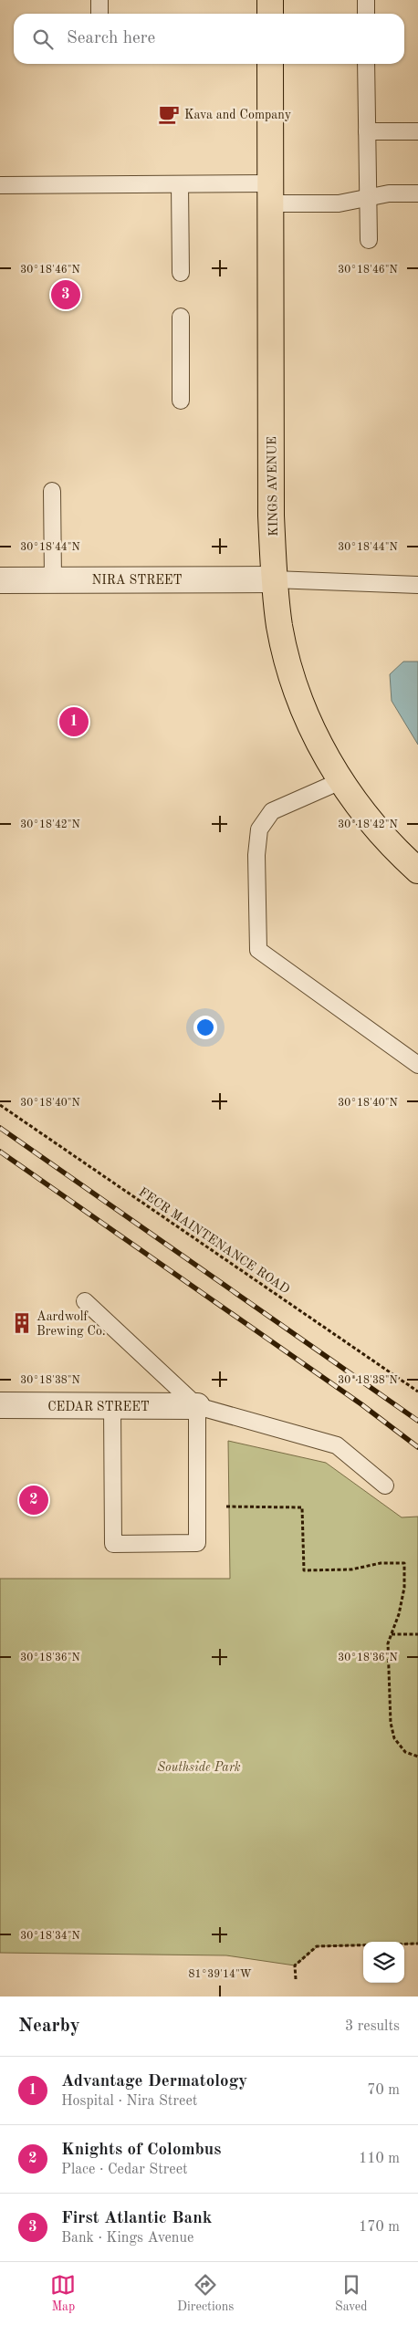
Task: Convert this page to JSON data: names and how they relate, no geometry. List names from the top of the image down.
{
  "streets": {
    "main road": ["KINGS AVENUE"],
    "street": ["NIRA STREET", "CEDAR STREET"],
    "path": ["FECR MAINTENANCE ROAD"]
  },
  "crossings": [
    ["KINGS AVENUE", "NIRA STREET"]
  ],
  "parks": ["Southside Park"],
  "places": {
    "cafe": ["Kava and Company"],
    "building": ["Aardwolf Brewing Co."]
  },
  "page": {
    "search": "Search here",
    "pins": ["3", "1", "2"],
    "heading": ["Nearby", "3 results"],
    "list": [
      {
        "mark": "1",
        "name": "Advantage Dermatology",
        "note": "Hospital · Nira Street",
        "value": "70 m"
      },
      {
        "mark": "2",
        "name": "Knights of Colombus",
        "note": "Place · Cedar Street",
        "value": "110 m"
      },
      {
        "mark": "3",
        "name": "First Atlantic Bank",
        "note": "Bank · Kings Avenue",
        "value": "170 m"
      }
    ],
    "nav": ["Map", "Directions", "Saved"]
  },
  "coordinates": [
    "30°18'46\"N",
    "30°18'44\"N",
    "30°18'42\"N",
    "30°18'40\"N",
    "30°18'38\"N",
    "30°18'36\"N",
    "30°18'34\"N",
    "81°39'14\"W"
  ]
}
